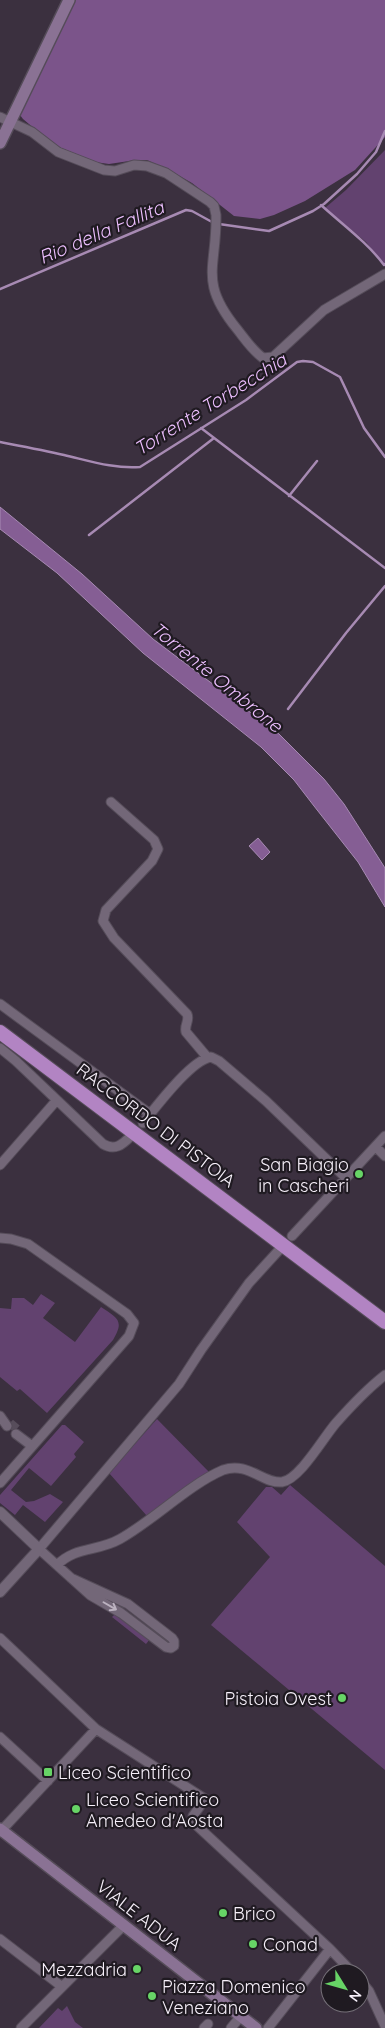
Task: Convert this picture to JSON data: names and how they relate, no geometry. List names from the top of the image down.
{
  "streets": {
    "highway": ["RACCORDO DI PISTOIA"],
    "main road": ["VIALE ADUA"]
  },
  "water": ["Rio della Fallita", "Torrente Torbecchia", "Torrente Ombrone"],
  "places": {
    "other": [
      "San Biagio in Cascheri",
      "Pistoia Ovest",
      "Liceo Scientifico Amedeo d'Aosta",
      "Brico",
      "Conad",
      "Mezzadria",
      "Piazza Domenico Veneziano"
    ],
    "transit": ["Liceo Scientifico"]
  },
  "north": "bottom right"
}
